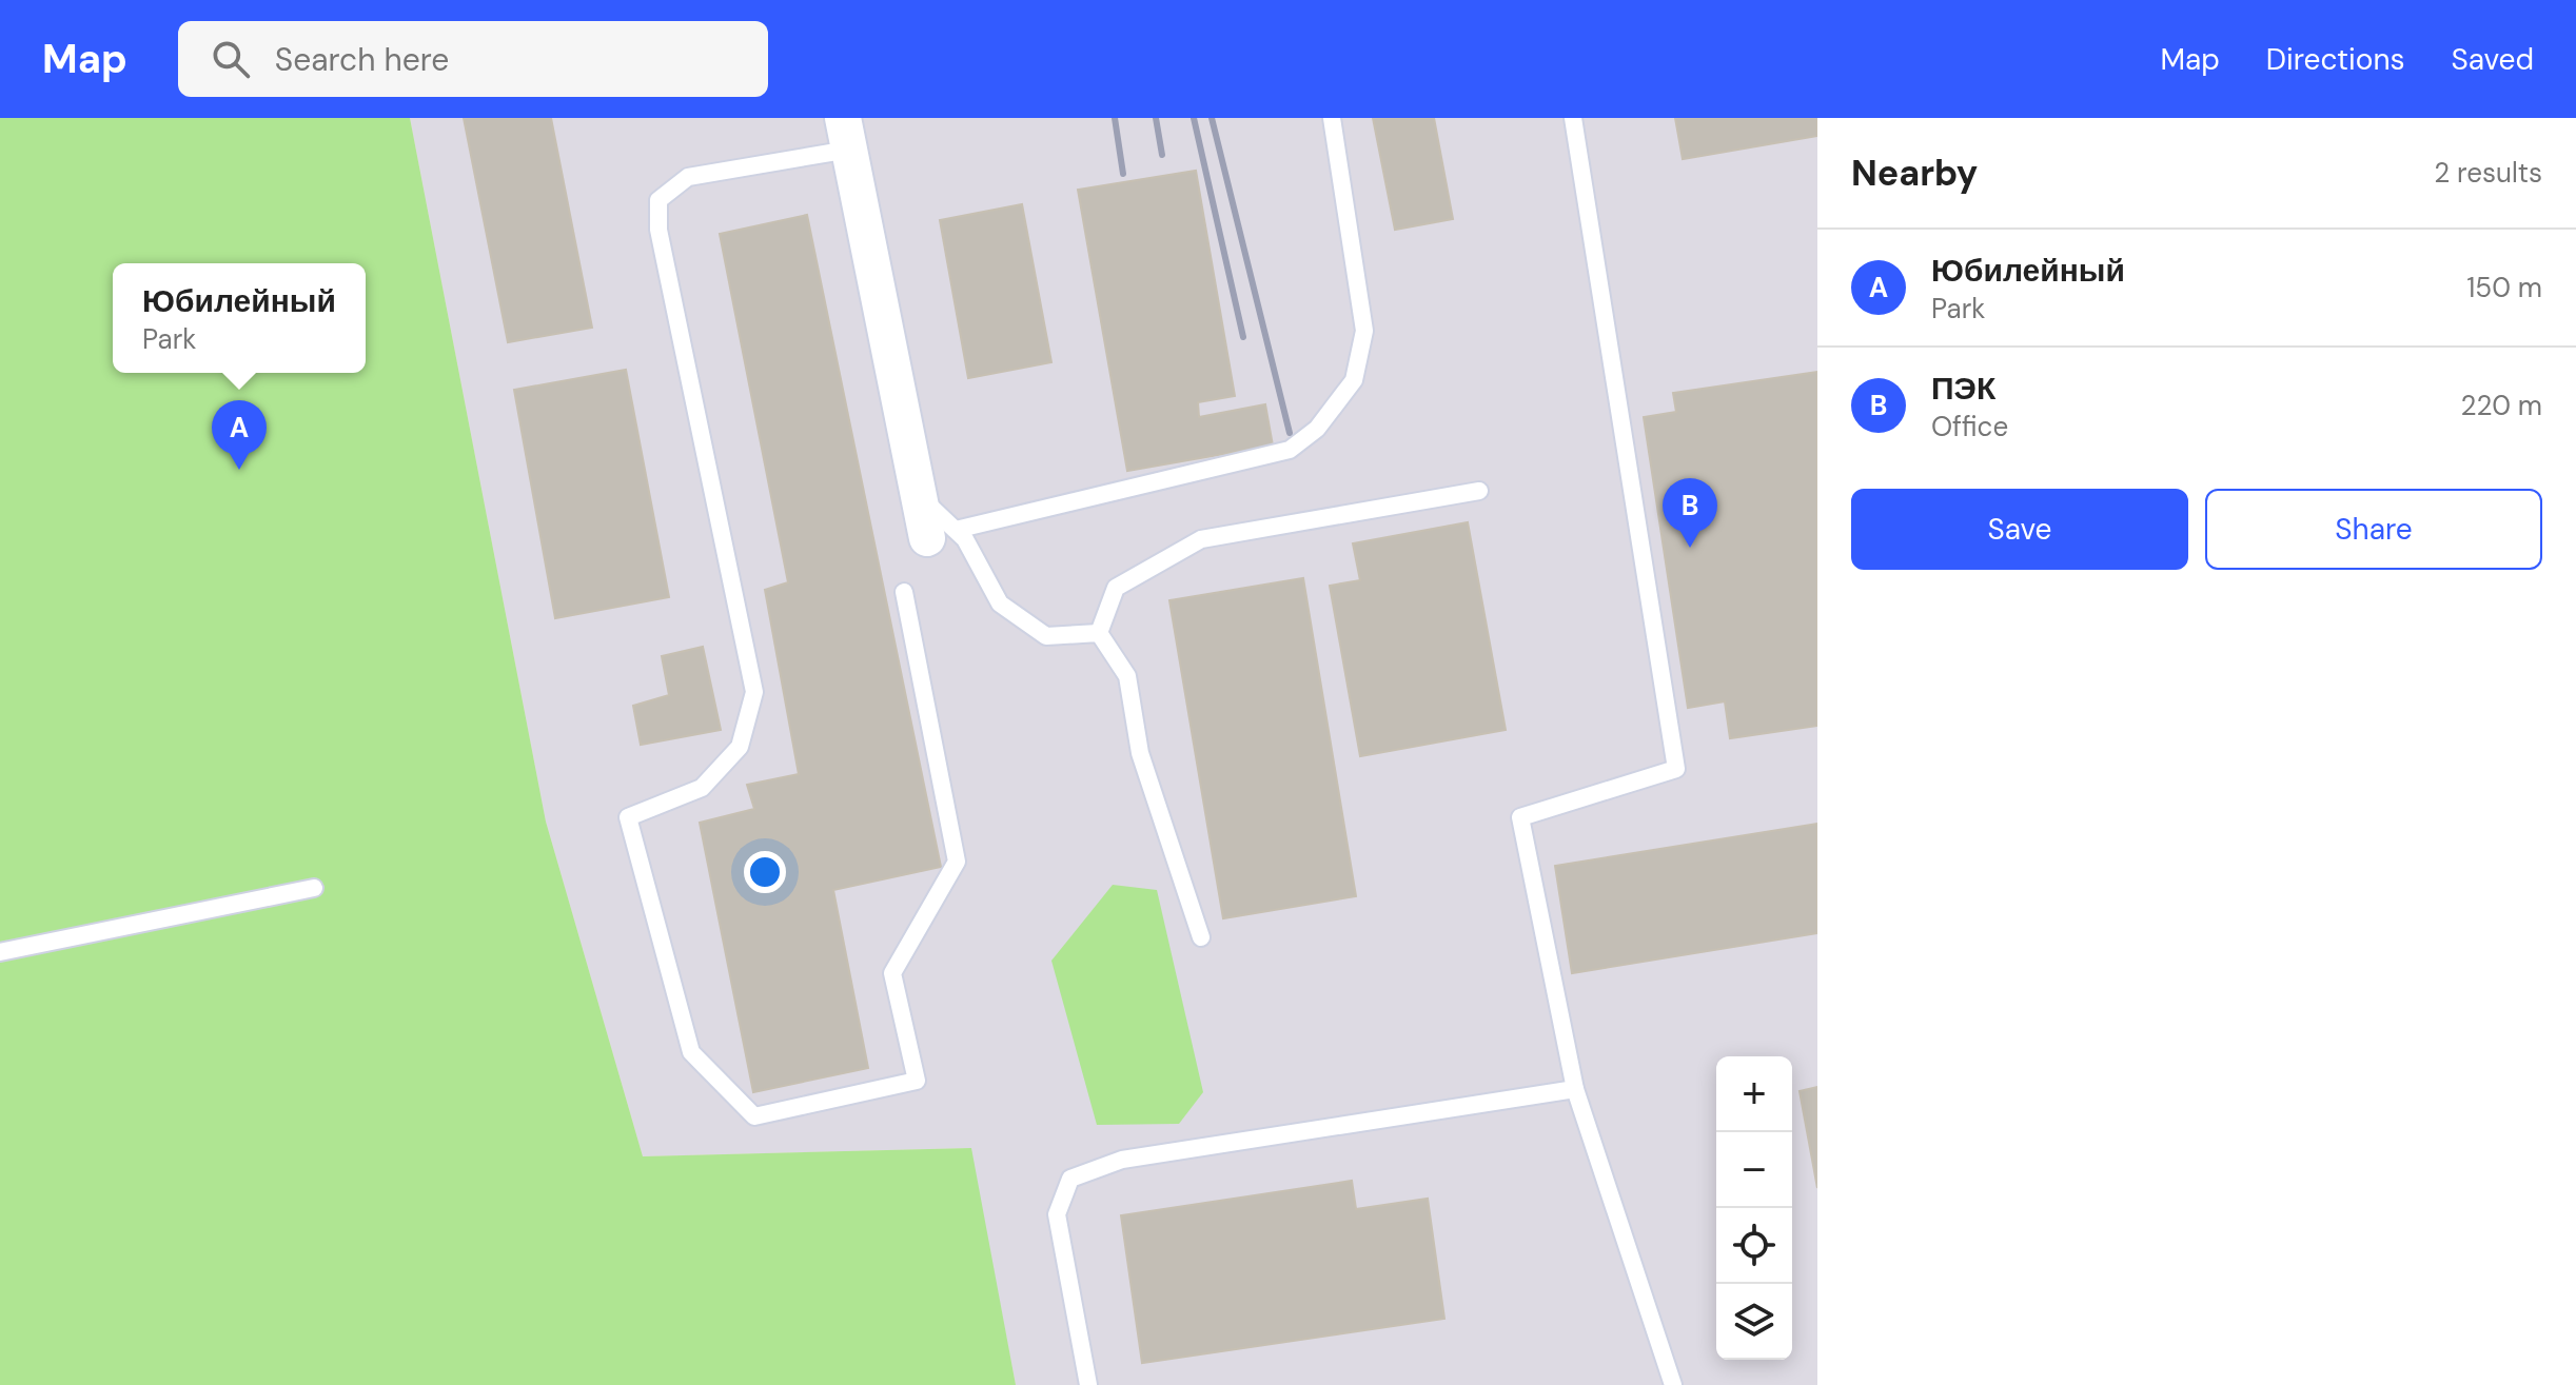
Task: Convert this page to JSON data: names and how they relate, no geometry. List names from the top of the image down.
{
  "page": {
    "header": "Map",
    "search": "Search here",
    "nav": ["Map", "Directions", "Saved"],
    "heading": ["Nearby", "2 results"],
    "list": [
      {
        "mark": "A",
        "name": "Юбилейный",
        "note": "Park",
        "value": "150 m"
      },
      {
        "mark": "B",
        "name": "ПЭК",
        "note": "Office",
        "value": "220 m"
      }
    ],
    "popup": ["Юбилейный", "Park"],
    "pins": ["A", "B"],
    "buttons": ["Save", "Share"],
    "map_buttons": ["+", "−"]
  }
}
